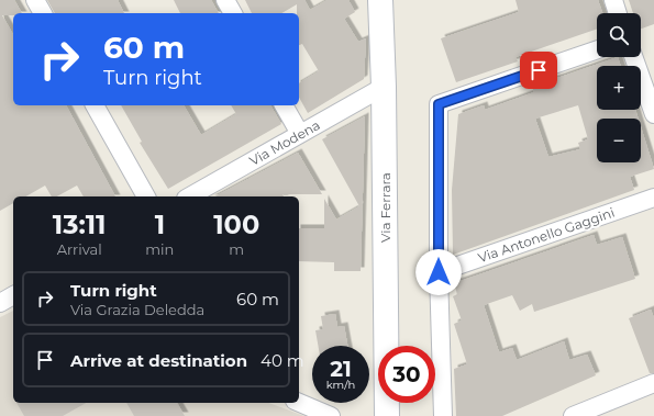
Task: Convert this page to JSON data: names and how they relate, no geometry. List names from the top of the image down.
{
  "streets": {
    "street": ["Via Modena", "Via Ferrara", "Via Antonello Gaggini"]
  },
  "crossings": [
    ["Via Modena", "Via Ferrara"]
  ],
  "page": {
    "map_buttons": ["+", "−"],
    "turn": ["60 m", "Turn right"],
    "eta": [
      "13:11",
      "Arrival",
      "1",
      "min",
      "100",
      "m"
    ],
    "list": [
      {
        "name": "Turn right",
        "note": "Via Grazia Deledda",
        "value": "60 m"
      },
      {
        "name": "Arrive at destination",
        "value": "40 m"
      }
    ],
    "speed": "21 km/h",
    "limit": "30"
  }
}
